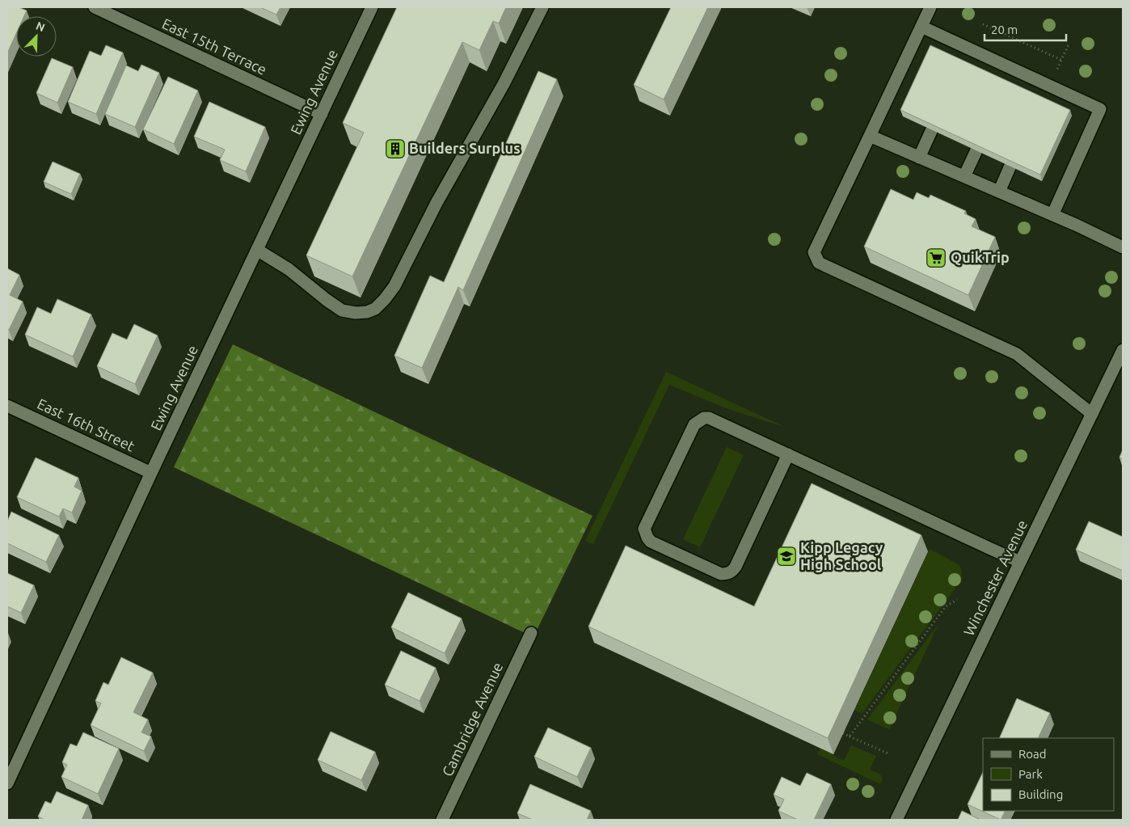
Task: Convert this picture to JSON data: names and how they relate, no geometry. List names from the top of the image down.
{
  "streets": {
    "street": [
      "East 15th Terrace",
      "Ewing Avenue",
      "East 16th Street",
      "Winchester Avenue",
      "Cambridge Avenue"
    ]
  },
  "crossings": [
    ["East 15th Terrace", "Ewing Avenue"],
    ["Ewing Avenue", "East 16th Street"]
  ],
  "places": {
    "building": ["Builders Surplus"],
    "supermarket": ["QuikTrip"],
    "school or university": ["Kipp Legacy High School"]
  },
  "legend": ["Road", "Park", "Building"],
  "scale_bar": "20 m",
  "north": "top right"
}
